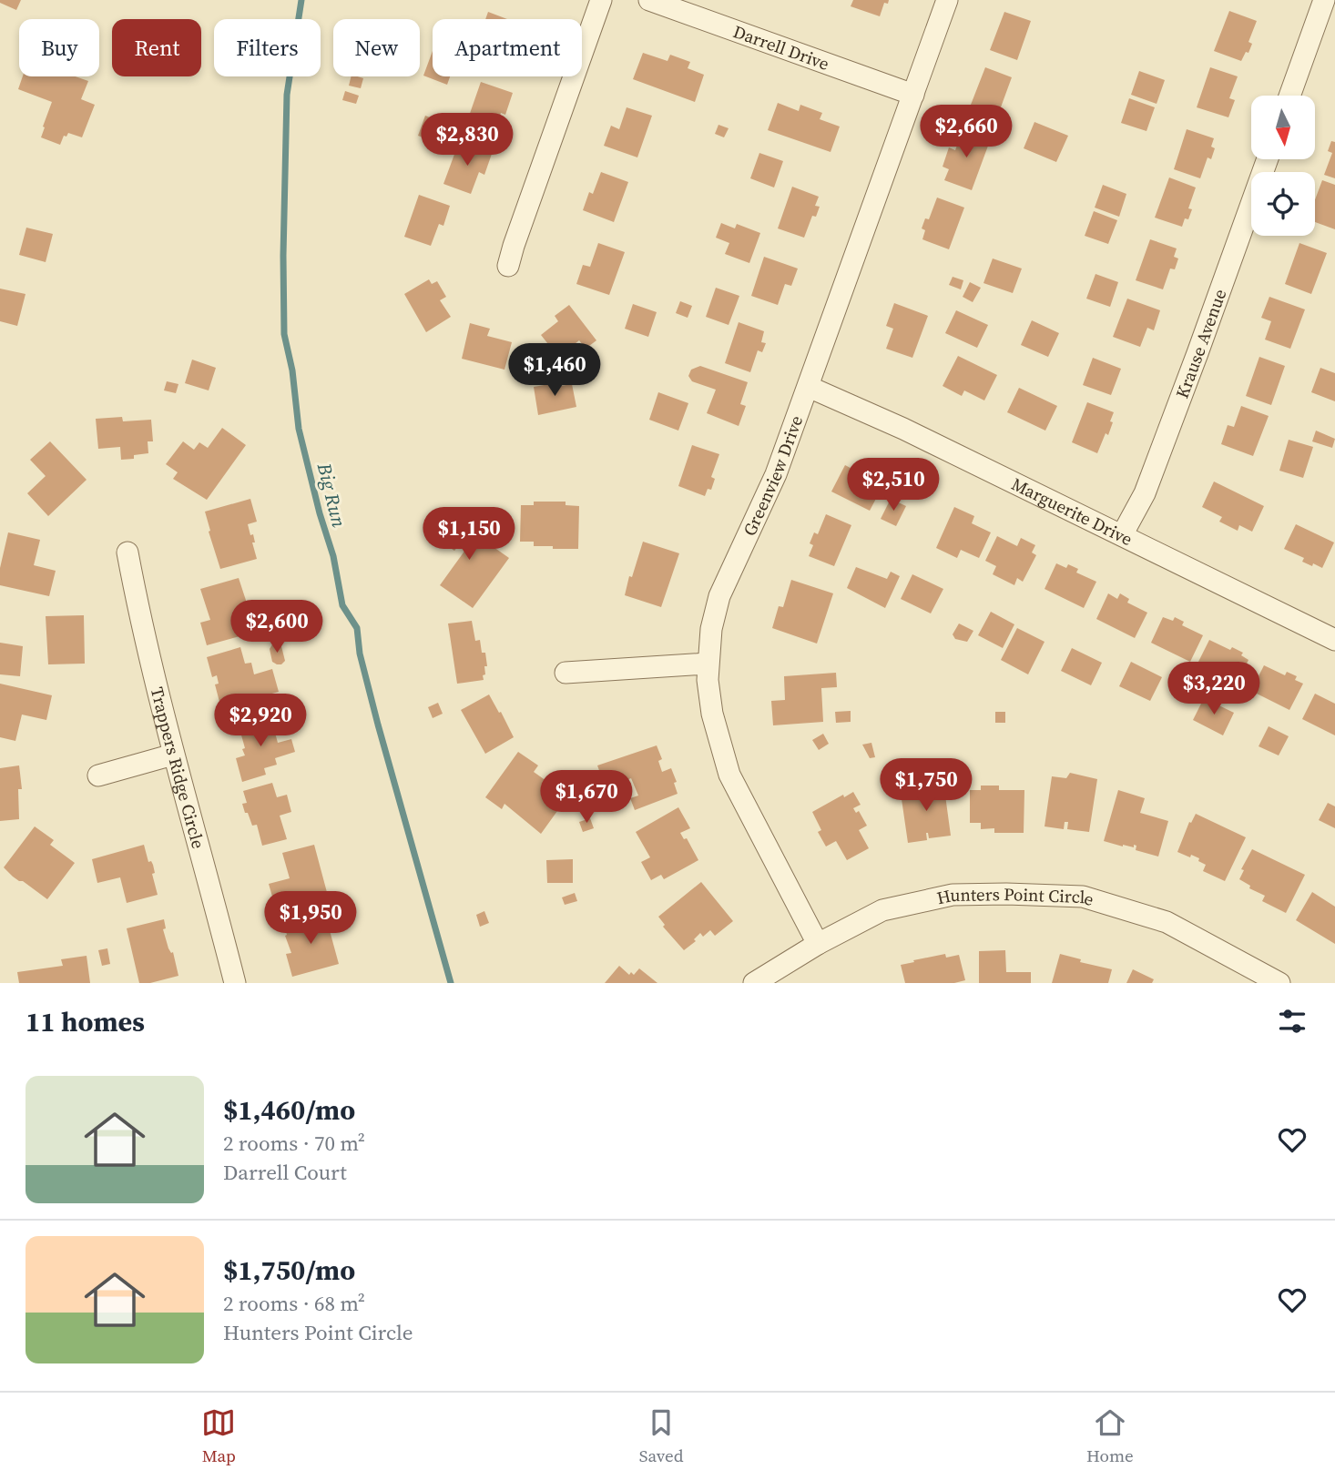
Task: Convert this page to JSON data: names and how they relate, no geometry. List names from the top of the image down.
{
  "streets": {
    "street": [
      "Darrell Drive",
      "Krause Avenue",
      "Greenview Drive",
      "Marguerite Drive",
      "Trappers Ridge Circle",
      "Hunters Point Circle"
    ]
  },
  "crossings": [
    ["Darrell Drive", "Greenview Drive"],
    ["Krause Avenue", "Marguerite Drive"],
    ["Greenview Drive", "Marguerite Drive"],
    ["Greenview Drive", "Hunters Point Circle"]
  ],
  "water": ["Big Run"],
  "north": "bottom",
  "page": {
    "chip": [
      "Buy",
      "Rent",
      "Filters",
      "New",
      "Apartment"
    ],
    "price": [
      "$2,660",
      "$2,830",
      "$1,460",
      "$2,510",
      "$1,150",
      "$2,600",
      "$3,220",
      "$2,920",
      "$1,750",
      "$1,670",
      "$1,950"
    ],
    "heading": "11 homes",
    "list": [
      {
        "name": "$1,460/mo",
        "note": "2 rooms · 70 m² · Darrell Court"
      },
      {
        "name": "$1,750/mo",
        "note": "2 rooms · 68 m² · Hunters Point Circle"
      }
    ],
    "tabs": ["Map", "Saved", "Home"]
  }
}
